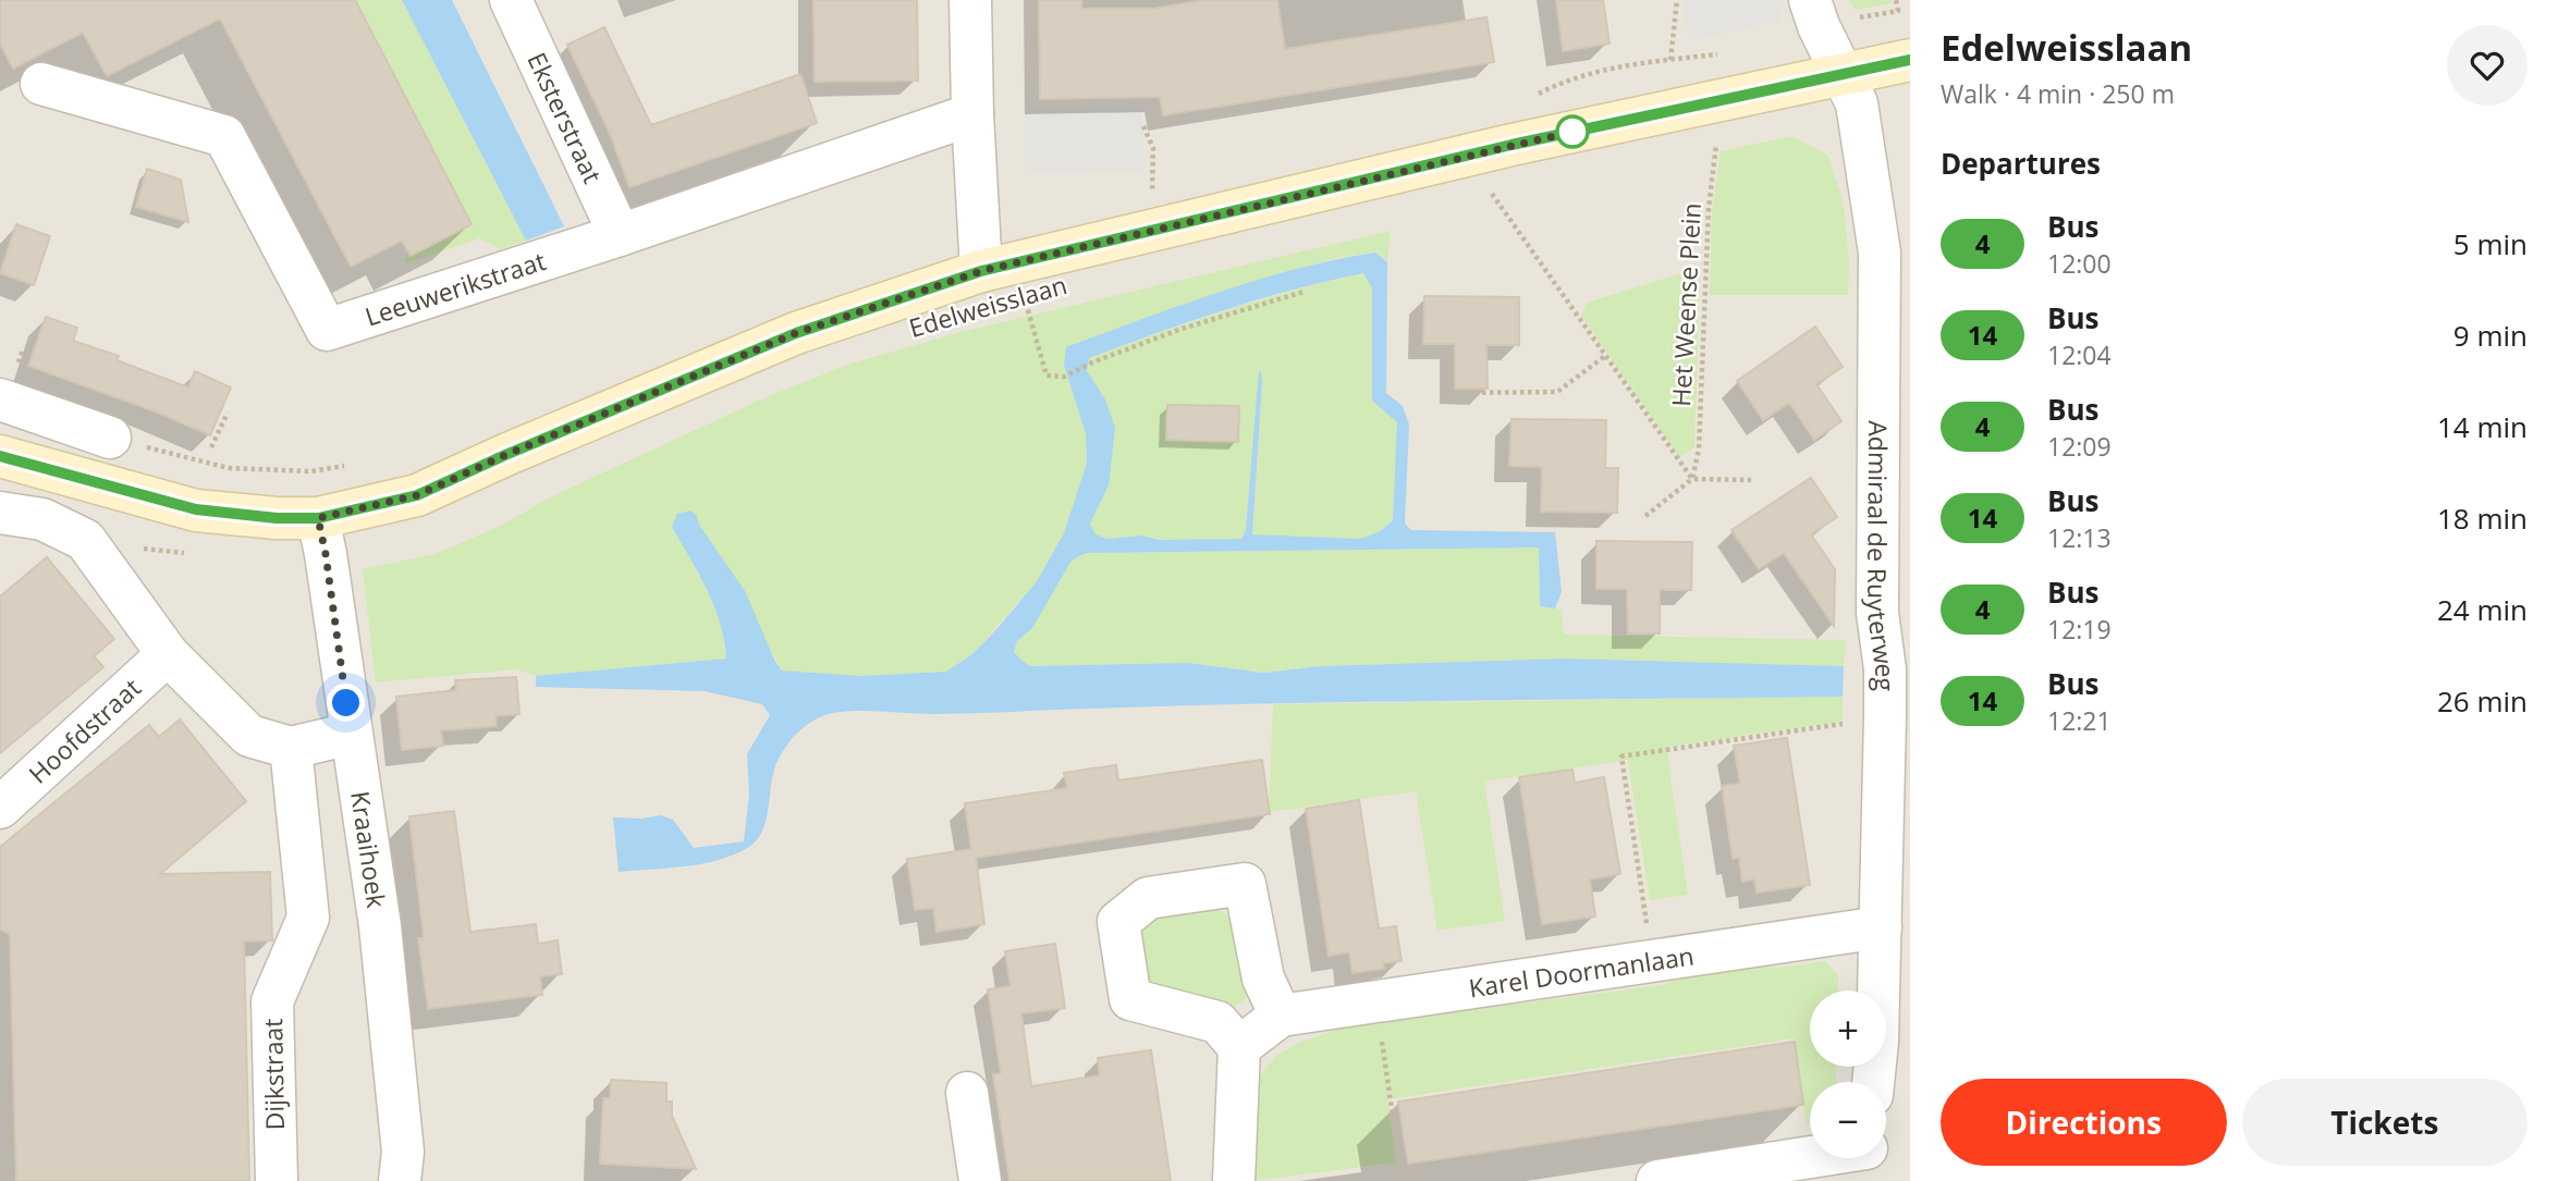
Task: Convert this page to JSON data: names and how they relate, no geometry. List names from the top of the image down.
{
  "streets": {
    "street": [
      "Eksterstraat",
      "Leeuwerikstraat",
      "Edelweisslaan",
      "Admiraal de Ruyterweg",
      "Hoofdstraat",
      "Kraaihoek",
      "Karel Doormanlaan",
      "Dijkstraat"
    ],
    "path": ["Het Weense Plein"]
  },
  "crossings": [
    ["Eksterstraat", "Leeuwerikstraat"],
    ["Edelweisslaan", "Admiraal de Ruyterweg"],
    ["Edelweisslaan", "Kraaihoek"],
    ["Admiraal de Ruyterweg", "Karel Doormanlaan"]
  ],
  "lines": ["bus line 4"],
  "page": {
    "heading": [
      ["Edelweisslaan", "Walk · 4 min · 250 m"],
      "Departures"
    ],
    "list": [
      {
        "mark": "4",
        "name": "Bus",
        "note": "12:00",
        "value": "5 min"
      },
      {
        "mark": "14",
        "name": "Bus",
        "note": "12:04",
        "value": "9 min"
      },
      {
        "mark": "4",
        "name": "Bus",
        "note": "12:09",
        "value": "14 min"
      },
      {
        "mark": "14",
        "name": "Bus",
        "note": "12:13",
        "value": "18 min"
      },
      {
        "mark": "4",
        "name": "Bus",
        "note": "12:19",
        "value": "24 min"
      },
      {
        "mark": "14",
        "name": "Bus",
        "note": "12:21",
        "value": "26 min"
      }
    ],
    "map_buttons": ["+", "−"],
    "buttons": ["Directions", "Tickets"]
  }
}
